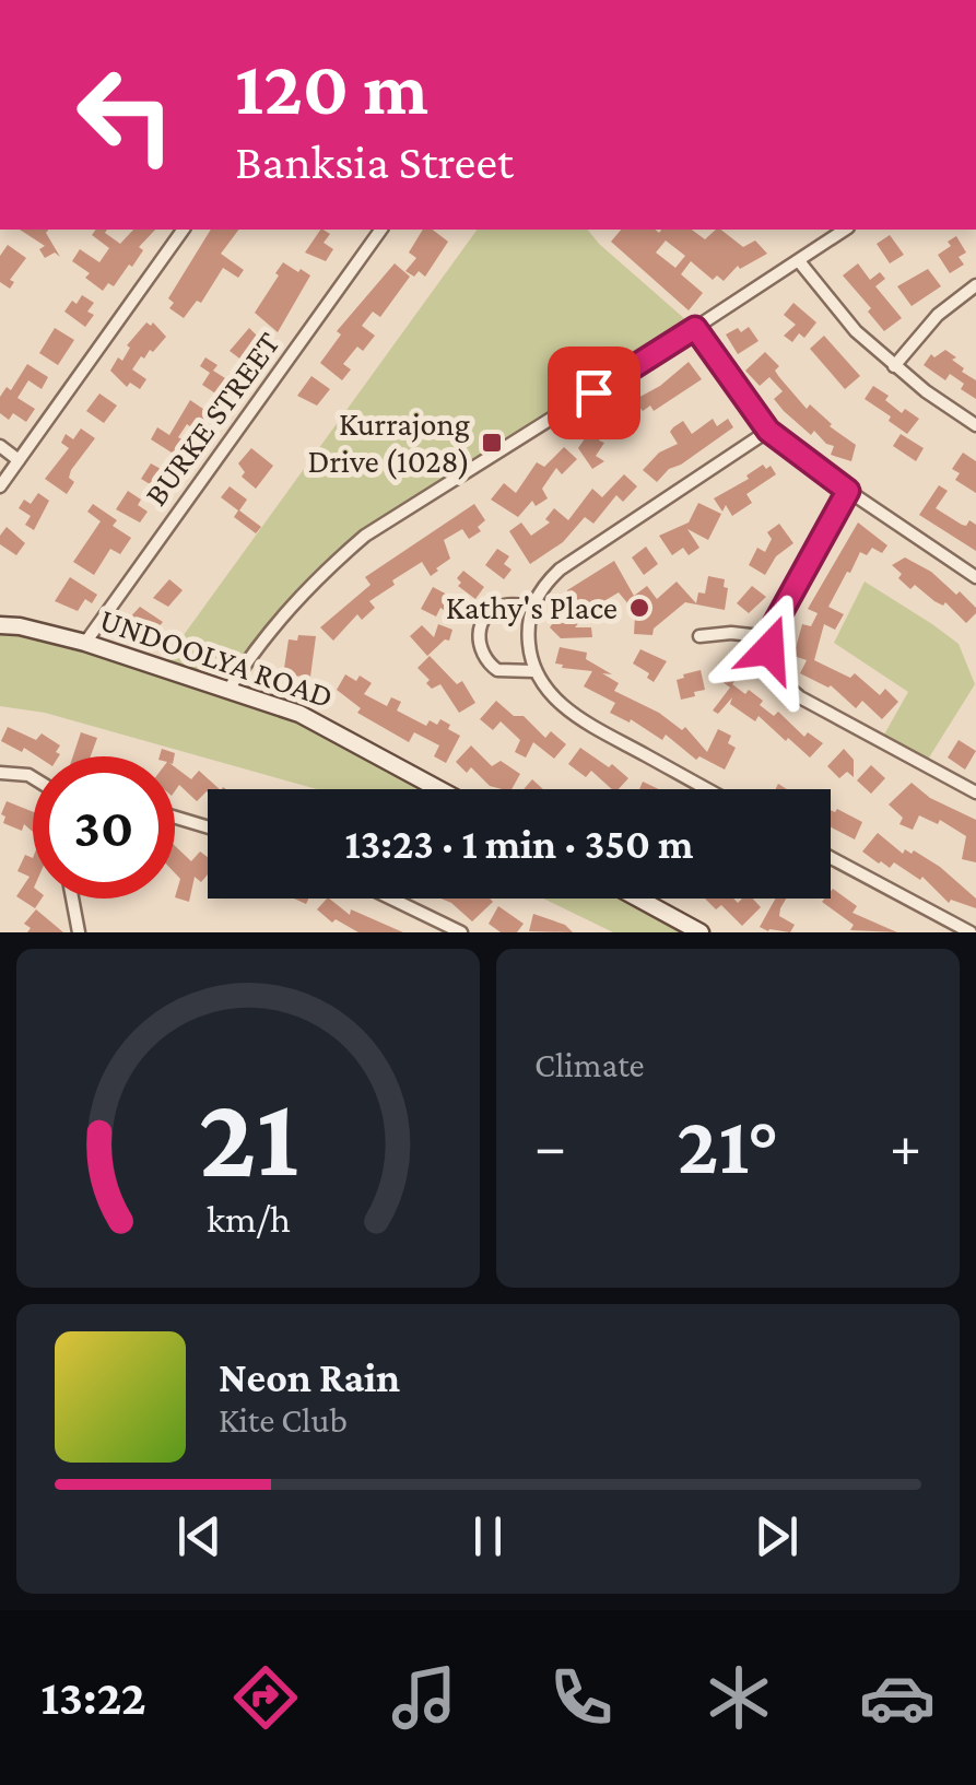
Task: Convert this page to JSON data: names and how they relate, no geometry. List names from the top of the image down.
{
  "streets": {
    "main road": ["UNDOOLYA ROAD"],
    "street": ["BURKE STREET"]
  },
  "crossings": [
    ["BURKE STREET", "UNDOOLYA ROAD"]
  ],
  "places": {
    "transit": ["Kurrajong Drive (1028)"],
    "other": ["Kathy's Place"]
  },
  "page": {
    "turn": ["120 m", "Banksia Street"],
    "limit": "30",
    "trip": "13:23 · 1 min · 350 m",
    "tile": "Climate",
    "heat": ["−", "21°", "+"],
    "song": ["Neon Rain", "Kite Club"],
    "tabs": "13:22",
    "gauge": ["21", "km/h"]
  }
}
